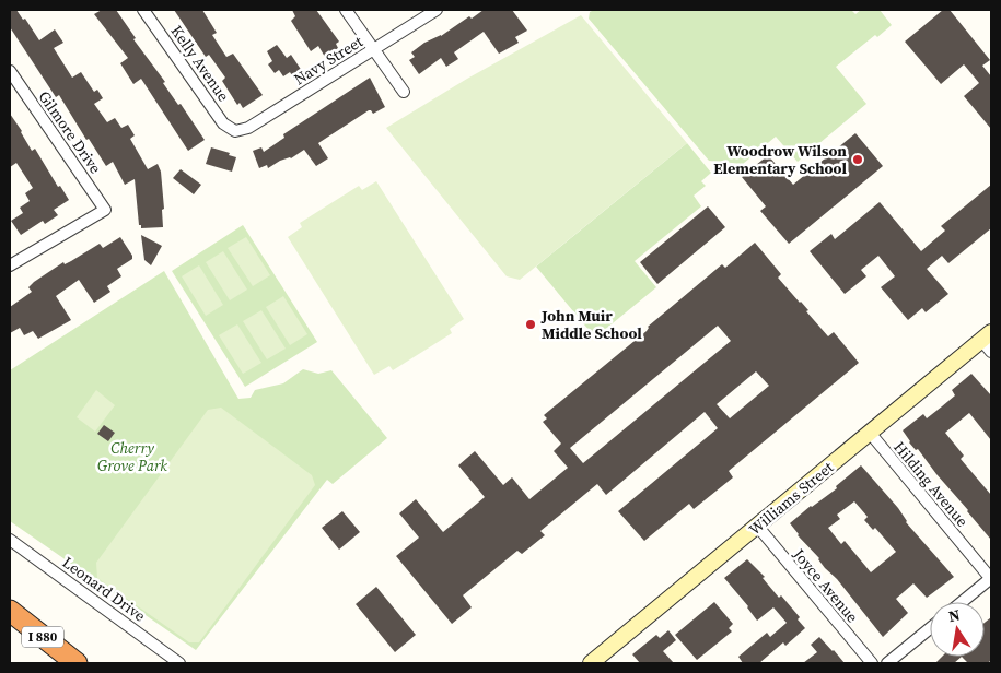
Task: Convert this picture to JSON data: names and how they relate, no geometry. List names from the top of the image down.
{
  "streets": {
    "highway": ["I 880"],
    "street": [
      "Navy Street",
      "Kelly Avenue",
      "Gilmore Drive",
      "Hilding Avenue",
      "Williams Street",
      "Joyce Avenue",
      "Leonard Drive"
    ]
  },
  "crossings": [
    ["Navy Street", "Kelly Avenue"],
    ["Hilding Avenue", "Williams Street"],
    ["Williams Street", "Joyce Avenue"]
  ],
  "parks": ["Cherry Grove Park"],
  "places": ["Woodrow Wilson Elementary School", "John Muir Middle School"],
  "north": "top"
}
